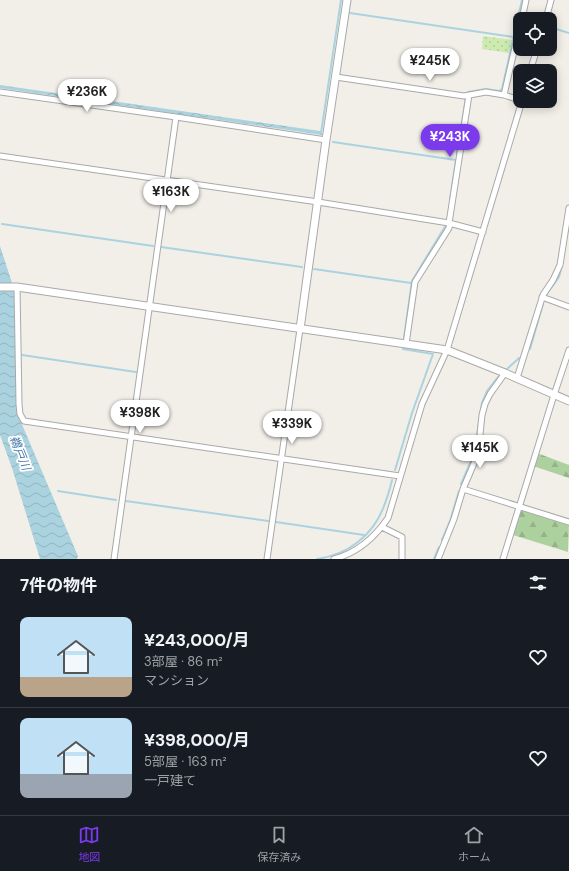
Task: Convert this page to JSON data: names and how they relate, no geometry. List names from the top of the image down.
{
  "water": ["鵜戸川"],
  "page": {
    "price": [
      "¥245K",
      "¥236K",
      "¥243K",
      "¥163K",
      "¥398K",
      "¥339K",
      "¥145K"
    ],
    "heading": "7件の物件",
    "list": [
      {
        "name": "¥243,000/月",
        "note": "3部屋 · 86 m² · マンション"
      },
      {
        "name": "¥398,000/月",
        "note": "5部屋 · 163 m² · 一戸建て"
      }
    ],
    "tabs": ["地図", "保存済み", "ホーム"]
  }
}
